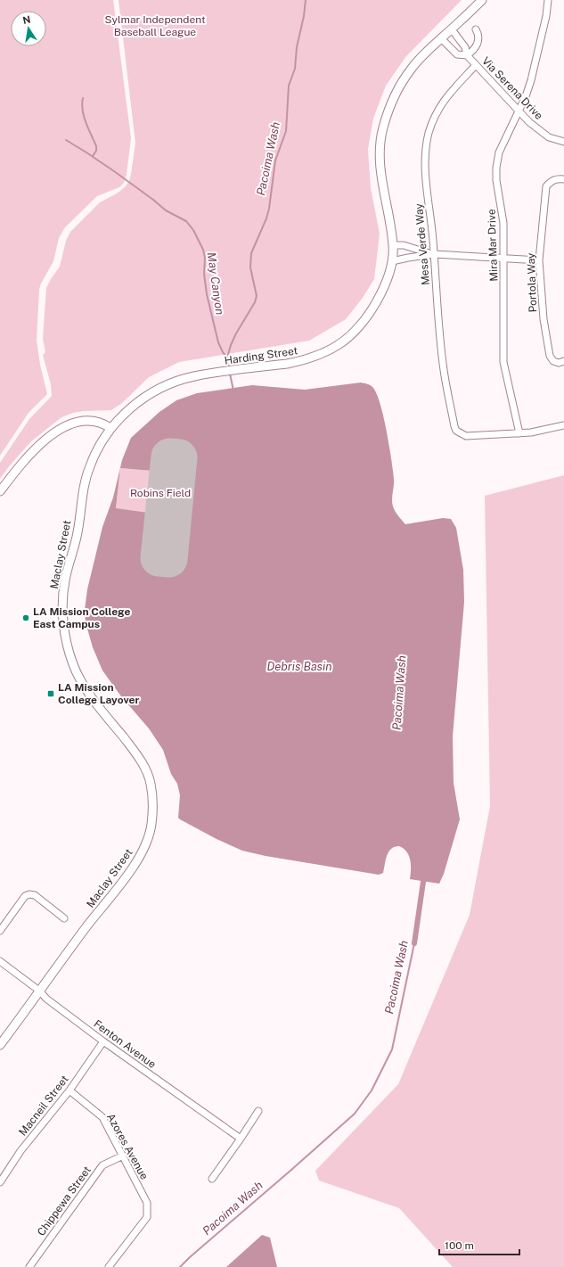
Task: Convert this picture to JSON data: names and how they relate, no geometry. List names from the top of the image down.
{
  "streets": {
    "street": [
      "Via Serena Drive",
      "Mesa Verde Way",
      "Mira Mar Drive",
      "Portola Way",
      "Harding Street",
      "Maclay Street",
      "Fenton Avenue",
      "Macneil Street",
      "Azores Avenue",
      "Chippewa Street"
    ]
  },
  "crossings": [
    ["Via Serena Drive", "Mesa Verde Way"],
    ["Via Serena Drive", "Mira Mar Drive"],
    ["Via Serena Drive", "Harding Street"],
    ["Mesa Verde Way", "Mira Mar Drive"],
    ["Harding Street", "Maclay Street"],
    ["Maclay Street", "Fenton Avenue"],
    ["Fenton Avenue", "Macneil Street"],
    ["Macneil Street", "Azores Avenue"],
    ["Azores Avenue", "Chippewa Street"]
  ],
  "water": ["Pacoima Wash", "May Canyon", "Debris Basin"],
  "parks": ["Sylmar Independent Baseball League", "Robins Field"],
  "places": {
    "other": ["LA Mission College East Campus"],
    "transit": ["LA Mission College Layover"]
  },
  "scale_bar": "100 m",
  "north": "top"
}
